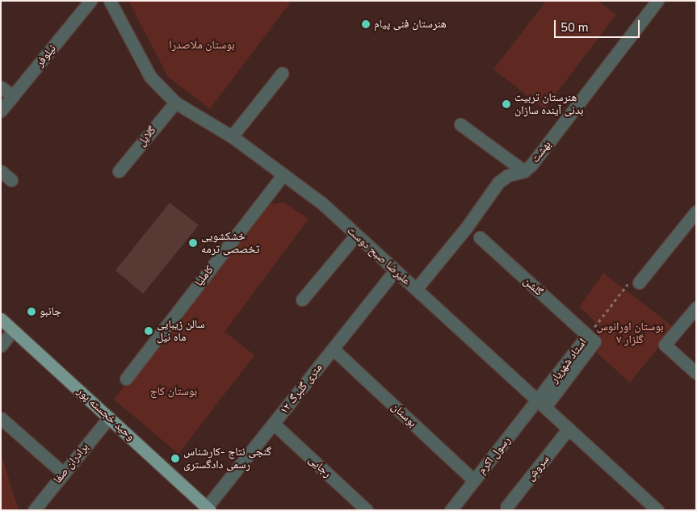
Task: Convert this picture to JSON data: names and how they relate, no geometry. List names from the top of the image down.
{
  "streets": {
    "main road": ["وحید خجسته پور"],
    "street": [
      "نیلوفر",
      "گلایل",
      "بهشت",
      "علیرضا صبح دوست",
      "کاملیا",
      "گلشن",
      "استاد شهریار",
      "۱۲ متری گلبرگ",
      "بوستان",
      "رسول اکرم",
      "برادران صفا",
      "رجایی",
      "سروش"
    ]
  },
  "crossings": [
    ["گلایل", "علیرضا صبح دوست"],
    ["بهشت", "علیرضا صبح دوست"],
    ["علیرضا صبح دوست", "کاملیا"],
    ["علیرضا صبح دوست", "استاد شهریار"],
    ["علیرضا صبح دوست", "۱۲ متری گلبرگ"],
    ["علیرضا صبح دوست", "رسول اکرم"],
    ["علیرضا صبح دوست", "سروش"],
    ["گلشن", "استاد شهریار"],
    ["استاد شهریار", "رسول اکرم"],
    ["۱۲ متری گلبرگ", "وحید خجسته پور"],
    ["۱۲ متری گلبرگ", "بوستان"],
    ["۱۲ متری گلبرگ", "رجایی"],
    ["وحید خجسته پور", "برادران صفا"],
    ["بوستان", "رسول اکرم"]
  ],
  "parks": ["بوستان ملاصدرا", "بوستان اورانوس گلزار ۷", "بوستان کاج"],
  "places": [
    "هنرستان فنی پیام",
    "هنرستان تربیت بدنی آینده سازان",
    "خشکشویی تخصصی ترمه",
    "جانبو",
    "سالن زیبایی ماه نیل",
    "گنجی نتاج -کارشناس رسمی دادگستری"
  ],
  "scale_bar": "50 m"
}
